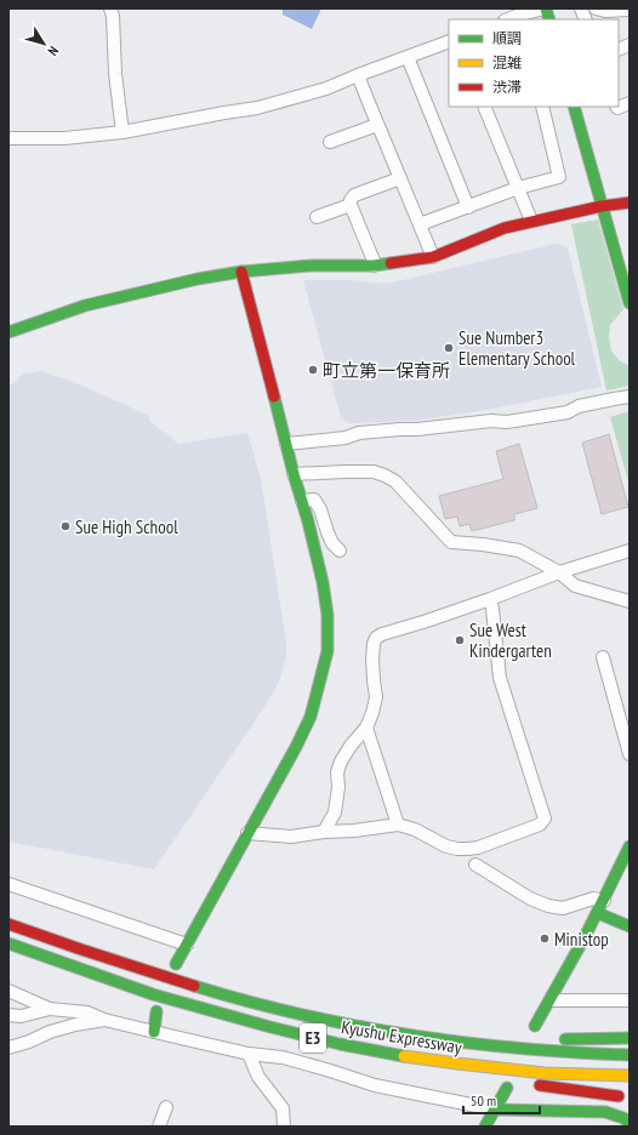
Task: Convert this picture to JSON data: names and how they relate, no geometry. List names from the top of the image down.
{
  "streets": {
    "main road": ["Kyushu Expressway", "E3"]
  },
  "places": [
    "Sue Number3 Elementary School",
    "町立第一保育所",
    "Sue High School",
    "Sue West Kindergarten",
    "Ministop"
  ],
  "legend": ["順調", "混雑", "渋滞"],
  "scale_bar": "50 m",
  "north": "bottom right"
}
